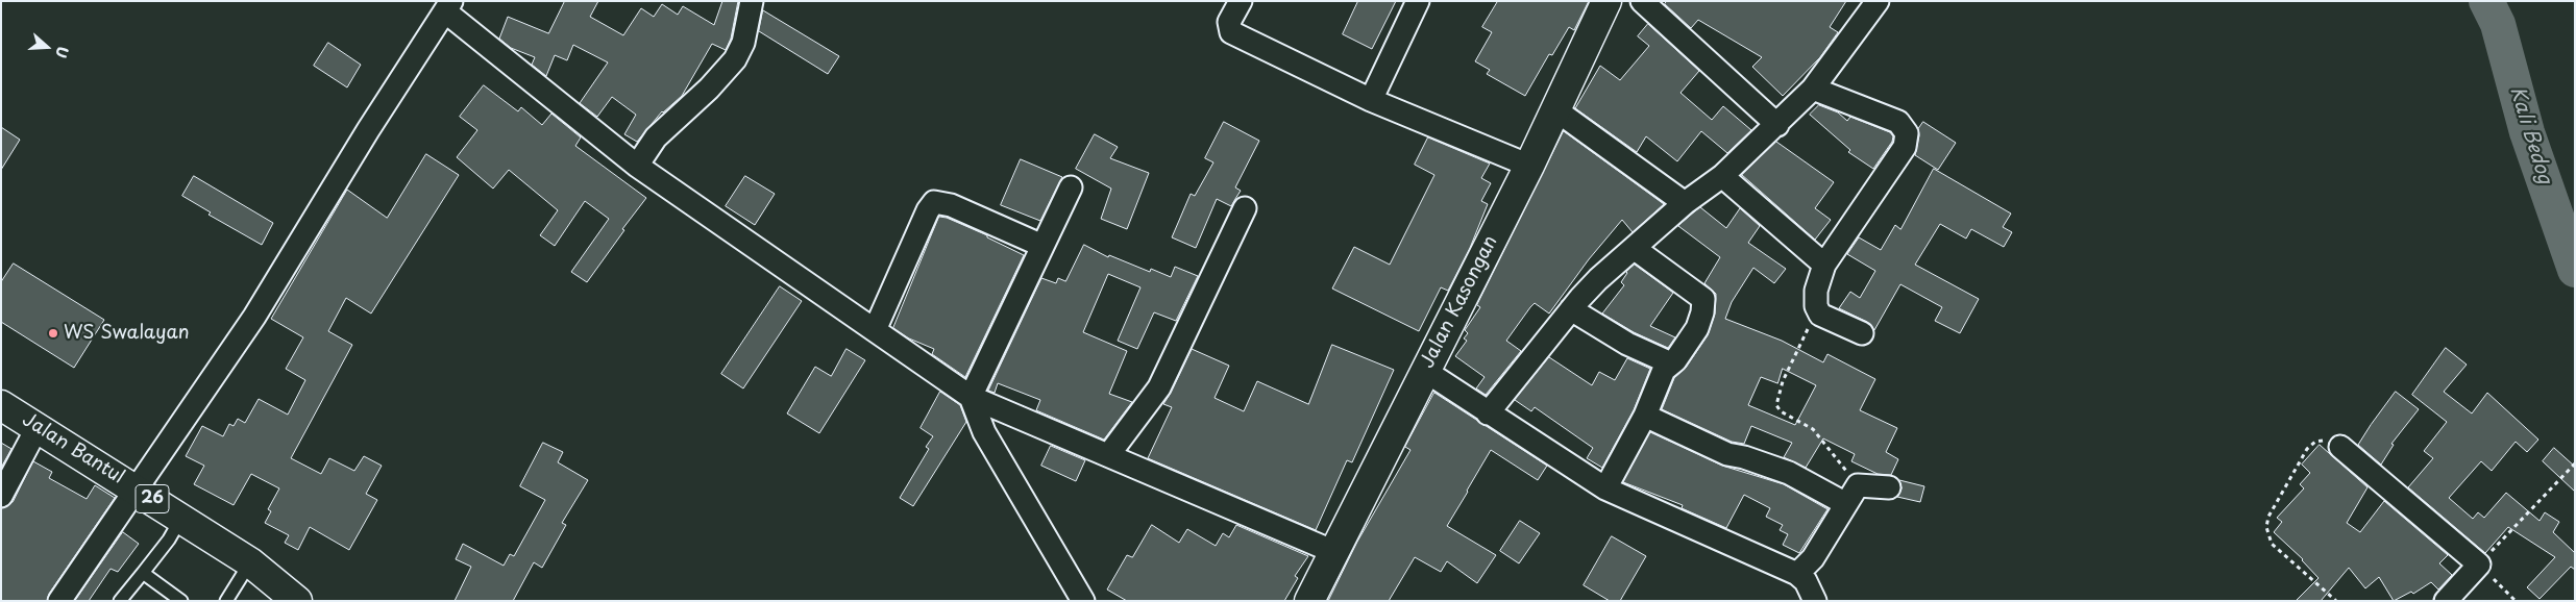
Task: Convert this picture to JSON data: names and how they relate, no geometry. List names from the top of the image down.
{
  "streets": {
    "main road": ["Jalan Kasongan", "Jalan Bantul", "26"]
  },
  "water": ["Kali Bedog"],
  "places": ["WS Swalayan"],
  "north": "right"
}
